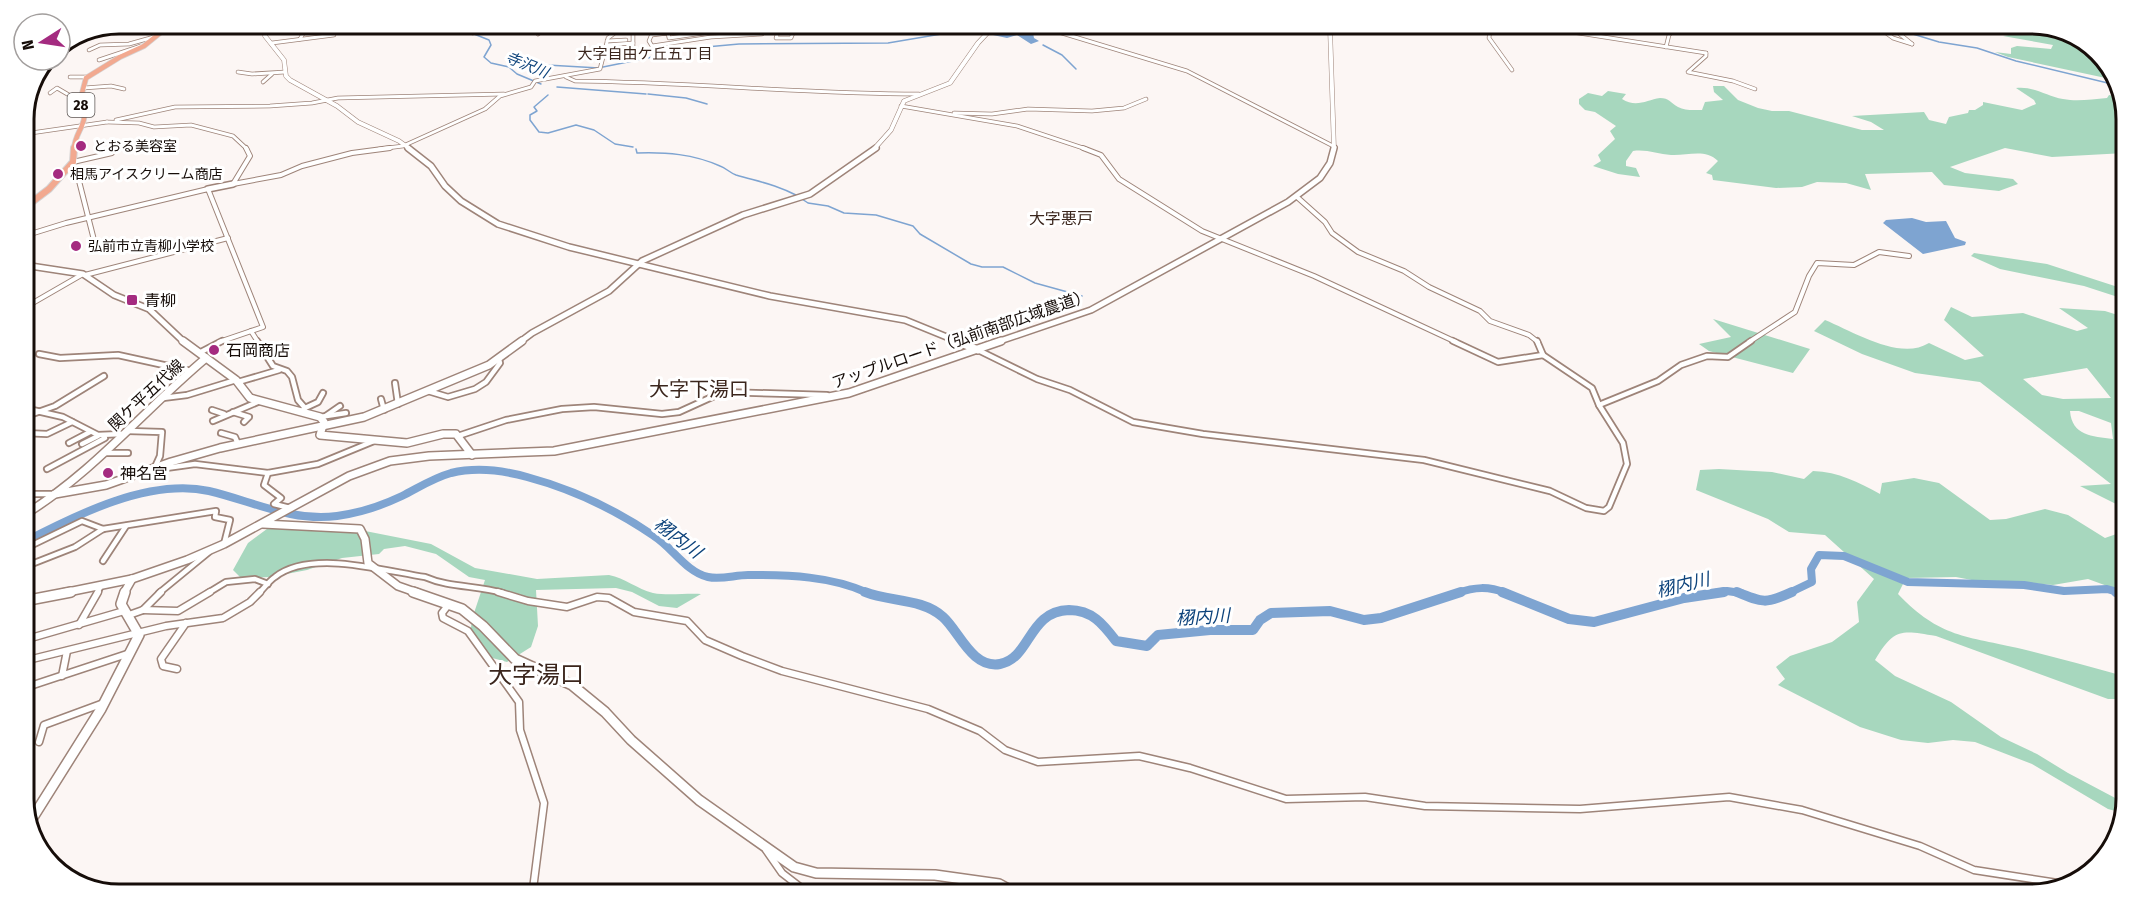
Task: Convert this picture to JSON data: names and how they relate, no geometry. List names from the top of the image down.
{
  "streets": {
    "main road": ["28"],
    "street": ["アップルロード（弘前南部広域農道）", "関ケ平五代線"]
  },
  "districts": [
    "大字自由ケ丘五丁目",
    "大字悪戸",
    "大字下湯口",
    "大字湯口"
  ],
  "water": ["寺沢川", "栩内川"],
  "places": {
    "other": [
      "とおる美容室",
      "相馬アイスクリーム商店",
      "弘前市立青柳小学校",
      "石岡商店",
      "神名宮"
    ],
    "transit": ["青柳"]
  },
  "north": "left"
}
